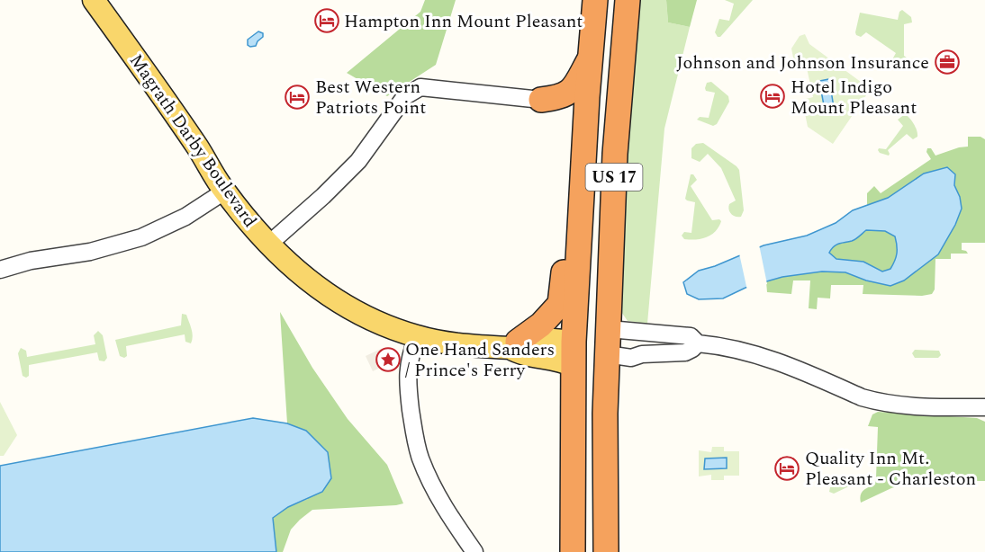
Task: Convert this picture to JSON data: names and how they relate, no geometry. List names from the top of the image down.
{
  "streets": {
    "highway": ["US 17"],
    "main road": ["Magrath Darby Boulevard"]
  },
  "crossings": [
    ["Magrath Darby Boulevard", "US 17"]
  ],
  "places": {
    "hotel": [
      "Hampton Inn Mount Pleasant",
      "Hotel Indigo Mount Pleasant",
      "Best Western Patriots Point",
      "Quality Inn Mt. Pleasant - Charleston"
    ],
    "office": ["Johnson and Johnson Insurance"],
    "place": ["One Hand Sanders / Prince's Ferry"]
  }
}
